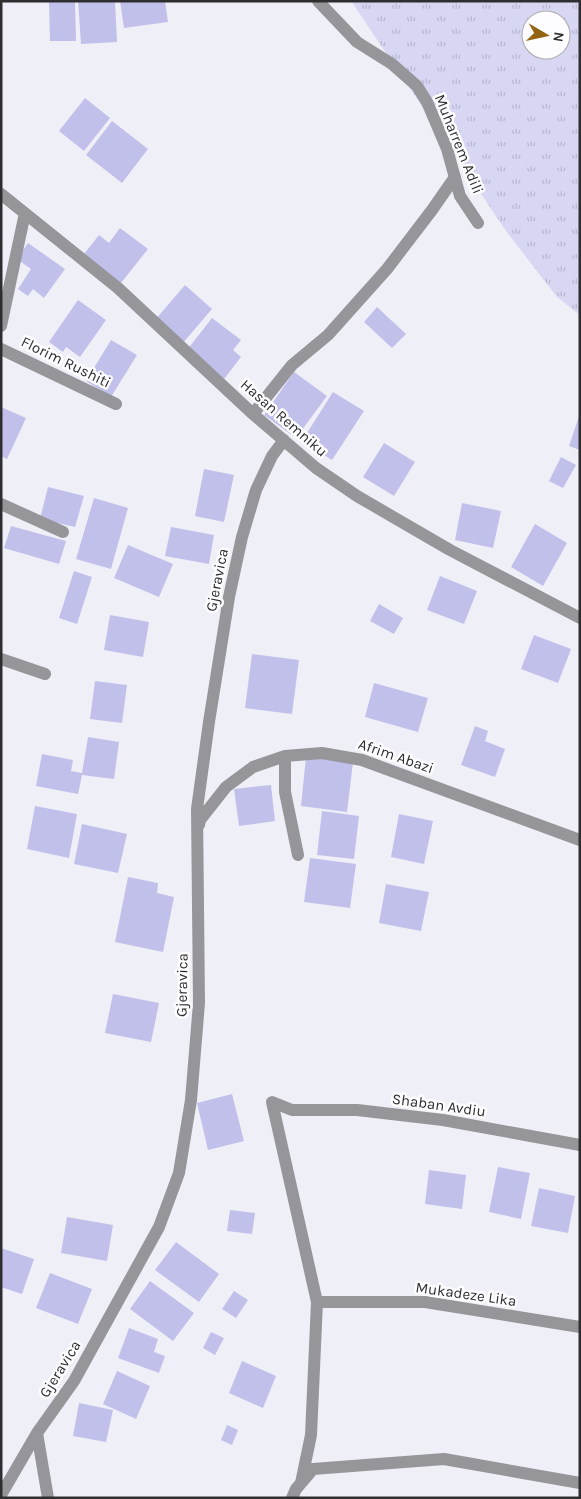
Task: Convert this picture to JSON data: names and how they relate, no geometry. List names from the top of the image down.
{
  "streets": {
    "street": [
      "Muharrem Adili",
      "Florim Rushiti",
      "Hasan Remniku",
      "Gjeravica",
      "Afrim Abazi",
      "Shaban Avdiu",
      "Mukadeze Lika"
    ]
  },
  "crossings": [
    ["Hasan Remniku", "Gjeravica"],
    ["Gjeravica", "Afrim Abazi"],
    ["Shaban Avdiu", "Mukadeze Lika"]
  ],
  "north": "right"
}
